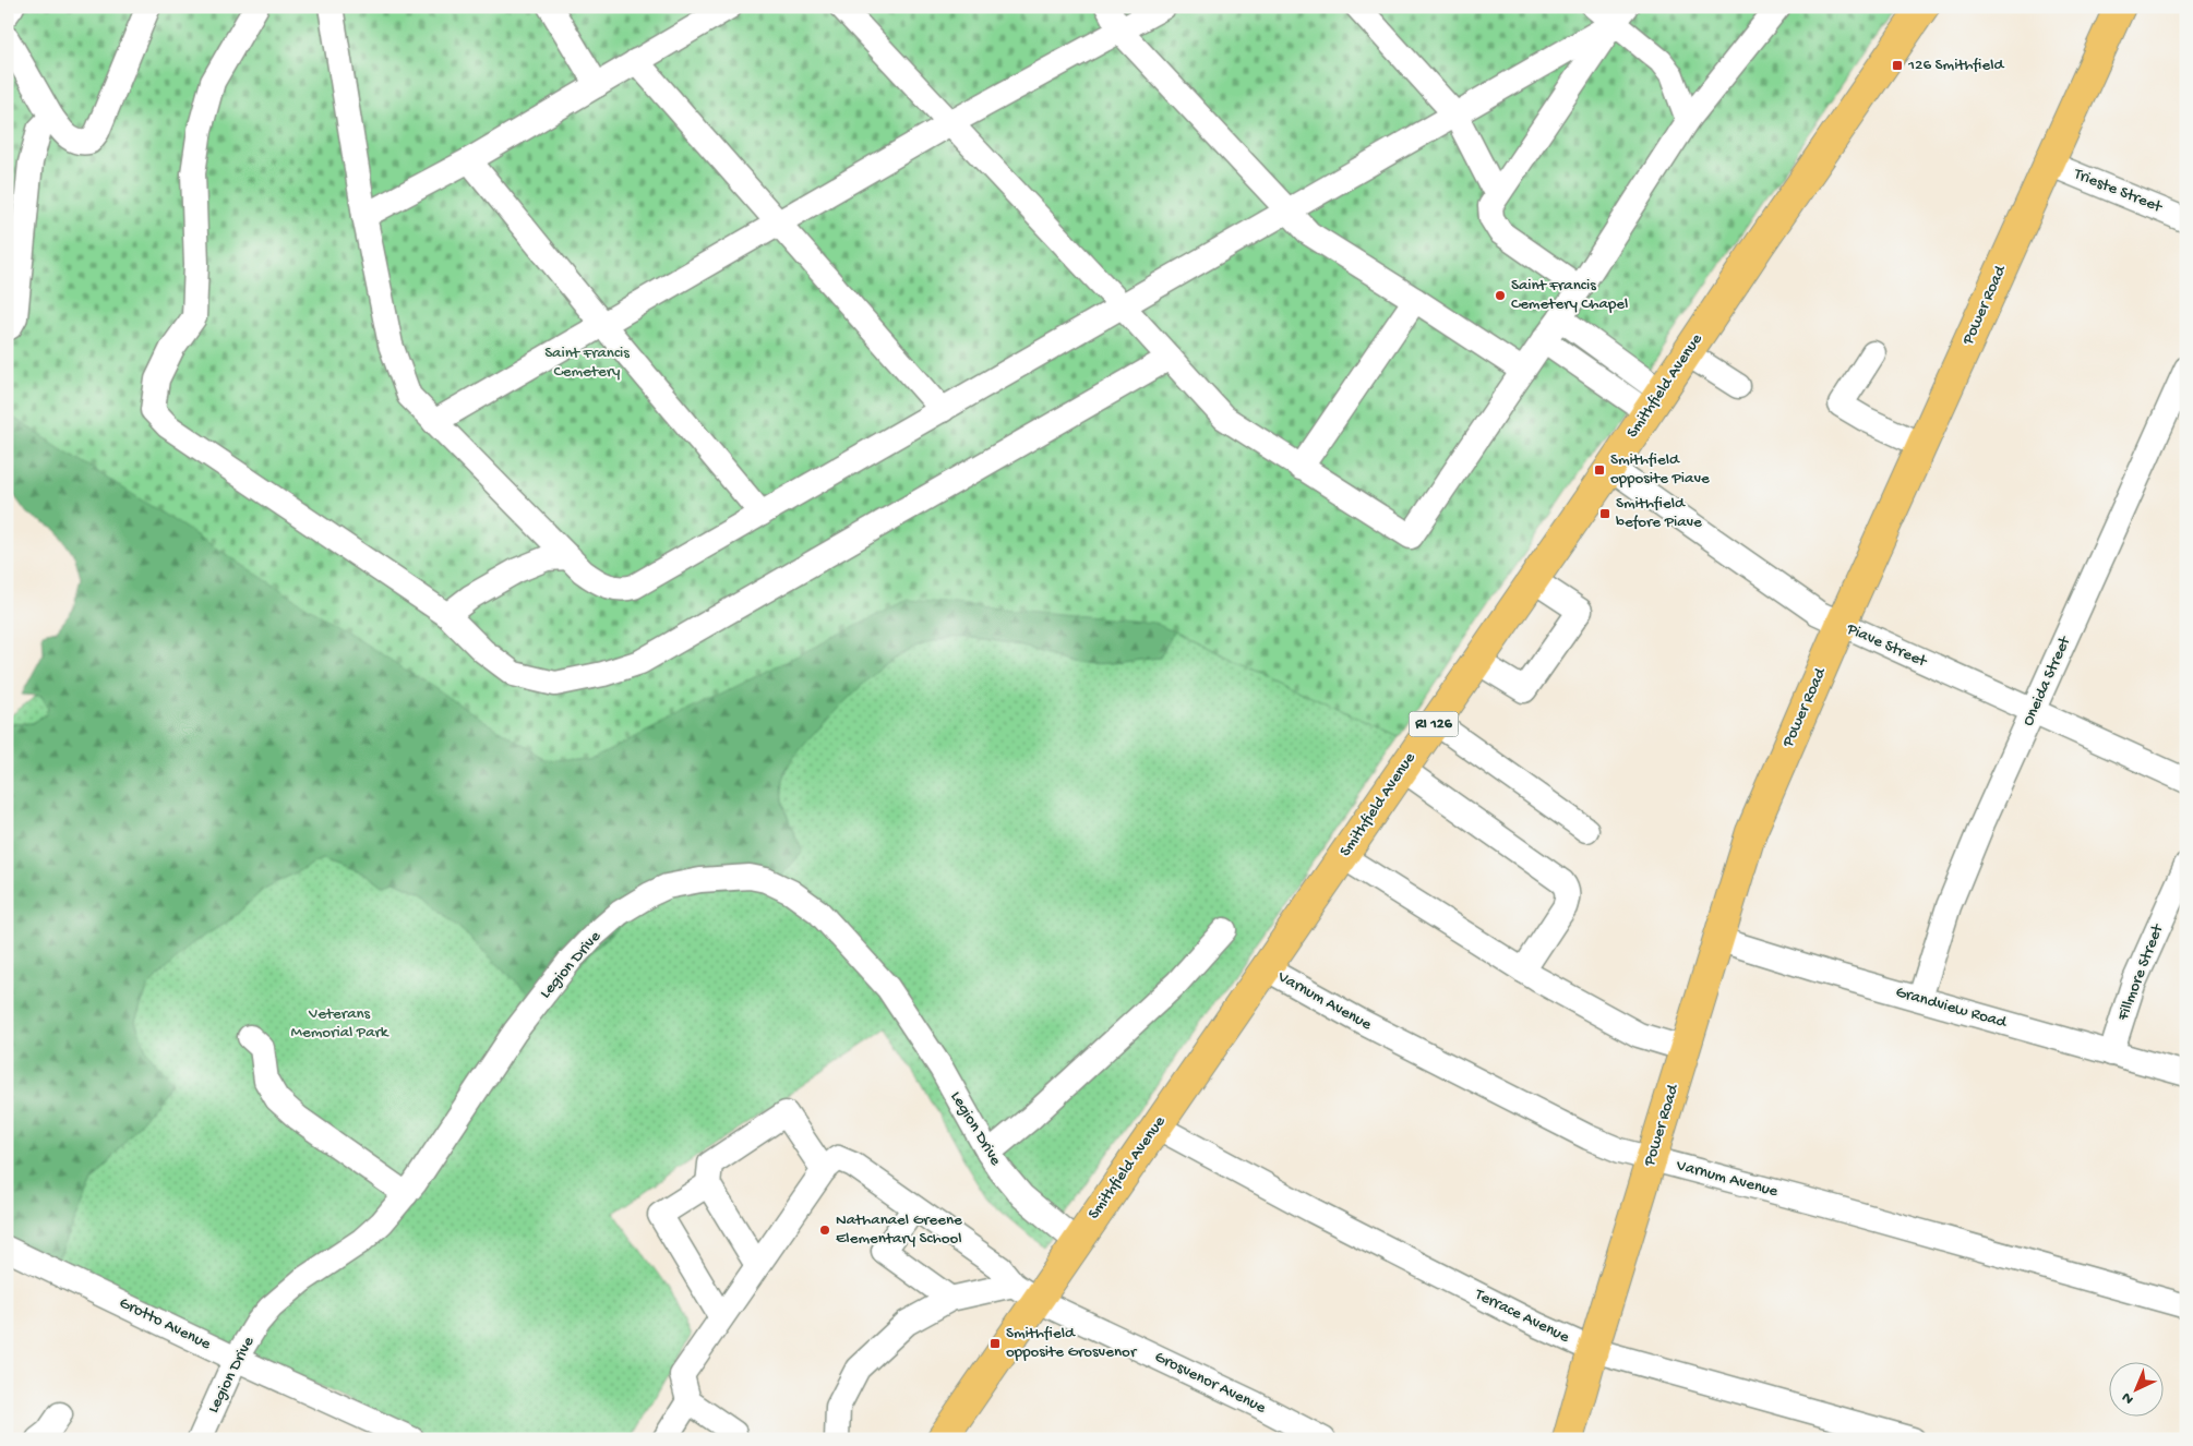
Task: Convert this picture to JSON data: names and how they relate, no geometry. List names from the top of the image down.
{
  "streets": {
    "main road": ["Power Road", "Smithfield Avenue", "RI 126"],
    "street": [
      "Trieste Street",
      "Piave Street",
      "Oneida Street",
      "Legion Drive",
      "Fillmore Street",
      "Varnum Avenue",
      "Grandview Road",
      "Terrace Avenue",
      "Grotto Avenue",
      "Grosvenor Avenue"
    ]
  },
  "crossings": [
    ["Trieste Street", "Power Road"],
    ["Power Road", "Piave Street"],
    ["Power Road", "Varnum Avenue"],
    ["Power Road", "Grandview Road"],
    ["Power Road", "Terrace Avenue"],
    ["Smithfield Avenue", "Piave Street"],
    ["Smithfield Avenue", "Legion Drive"],
    ["Smithfield Avenue", "Varnum Avenue"],
    ["Smithfield Avenue", "Terrace Avenue"],
    ["Smithfield Avenue", "Grosvenor Avenue"],
    ["Piave Street", "Oneida Street"],
    ["Oneida Street", "Grandview Road"],
    ["Legion Drive", "Grotto Avenue"],
    ["Fillmore Street", "Grandview Road"]
  ],
  "parks": ["Saint Francis Cemetery", "Veterans Memorial Park"],
  "places": {
    "transit": [
      "126 Smithfield",
      "Smithfield opposite Piave",
      "Smithfield before Piave",
      "Smithfield opposite Grosvenor"
    ],
    "other": ["Saint Francis Cemetery Chapel", "Nathanael Greene Elementary School"]
  },
  "north": "bottom left"
}
